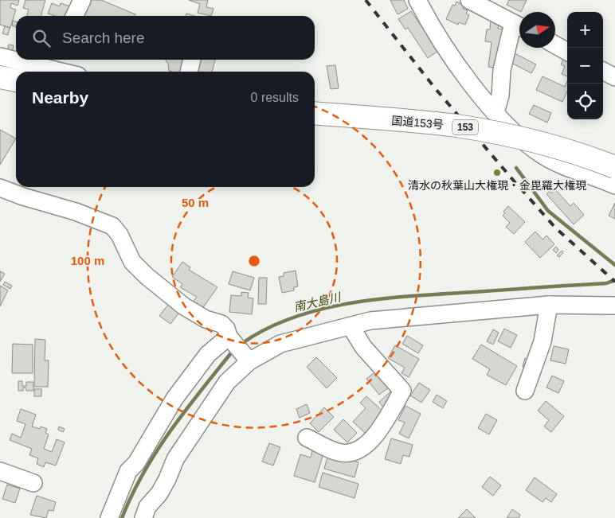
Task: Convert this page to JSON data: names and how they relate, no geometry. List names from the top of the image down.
{
  "streets": {
    "highway": ["国道153号", "153"]
  },
  "water": ["南大島川"],
  "places": ["清水の秋葉山大権現・金毘羅大権現"],
  "north": "right",
  "page": {
    "map_buttons": ["+", "−"],
    "search": "Search here",
    "heading": ["Nearby", "0 results"]
  },
  "rings": ["50 m", "100 m"]
}
